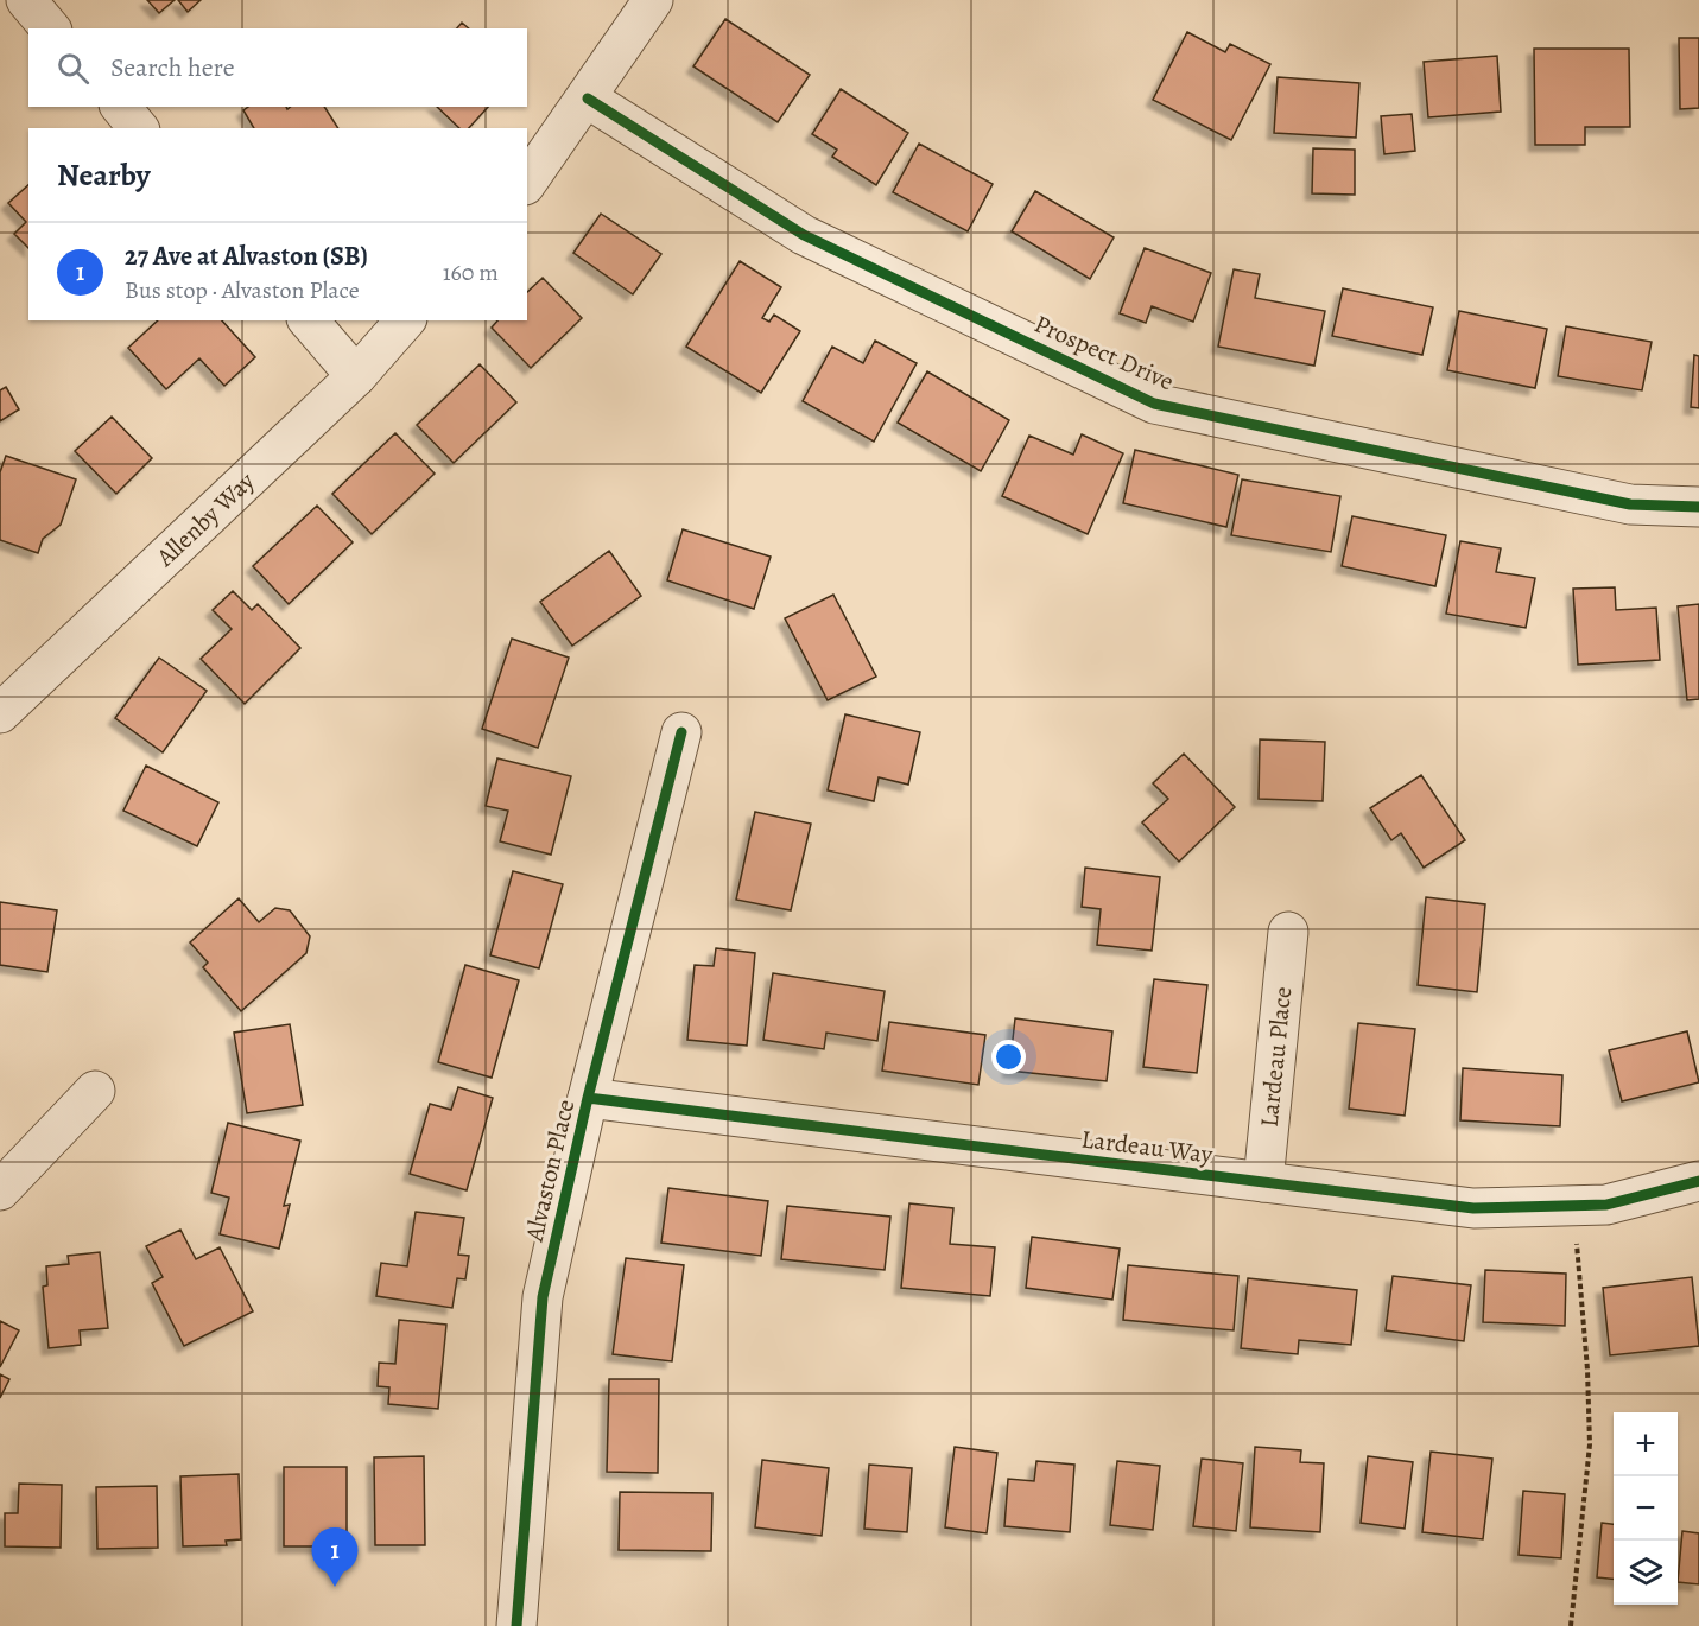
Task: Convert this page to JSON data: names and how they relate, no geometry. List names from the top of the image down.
{
  "streets": {
    "street": [
      "Prospect Drive",
      "Allenby Way",
      "Lardeau Place",
      "Lardeau Way",
      "Alvaston Place"
    ]
  },
  "crossings": [
    ["Lardeau Place", "Lardeau Way"],
    ["Lardeau Way", "Alvaston Place"]
  ],
  "page": {
    "search": "Search here",
    "heading": "Nearby",
    "list": [
      {
        "mark": "1",
        "name": "27 Ave at Alvaston (SB)",
        "note": "Bus stop · Alvaston Place",
        "value": "160 m"
      }
    ],
    "map_buttons": ["+", "−"],
    "pins": "1"
  }
}
